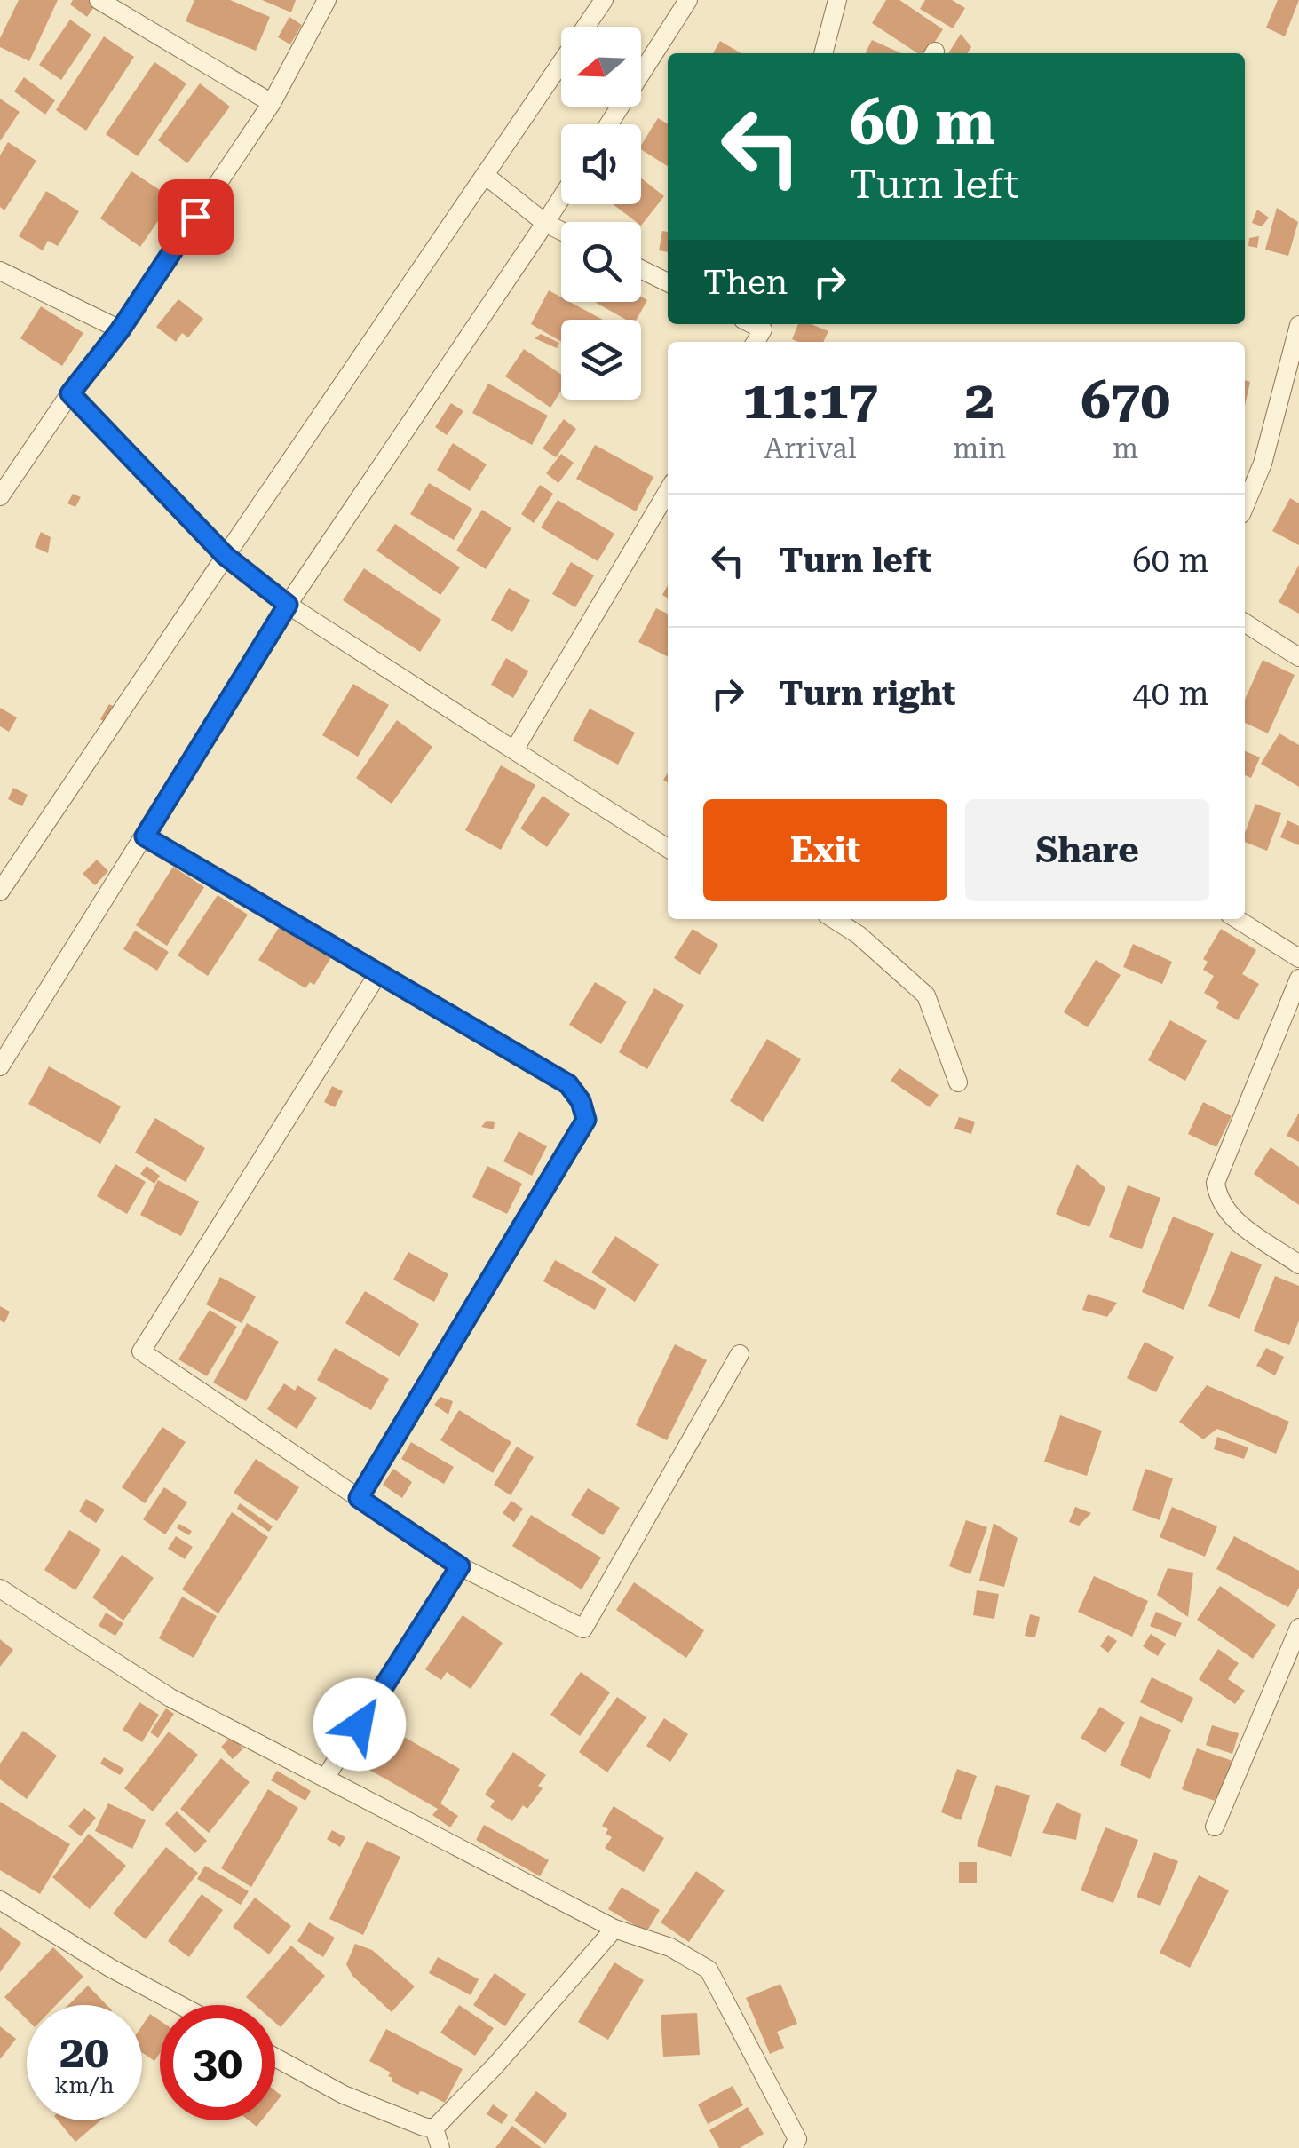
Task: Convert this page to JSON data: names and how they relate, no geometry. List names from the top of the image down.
{
  "north": "left",
  "page": {
    "turn": ["60 m", "Turn left"],
    "then": "Then",
    "eta": [
      "11:17",
      "Arrival",
      "2",
      "min",
      "670",
      "m"
    ],
    "list": [
      {
        "name": "Turn left",
        "value": "60 m"
      },
      {
        "name": "Turn right",
        "value": "40 m"
      }
    ],
    "buttons": ["Exit", "Share"],
    "speed": "20 km/h",
    "limit": "30"
  }
}
